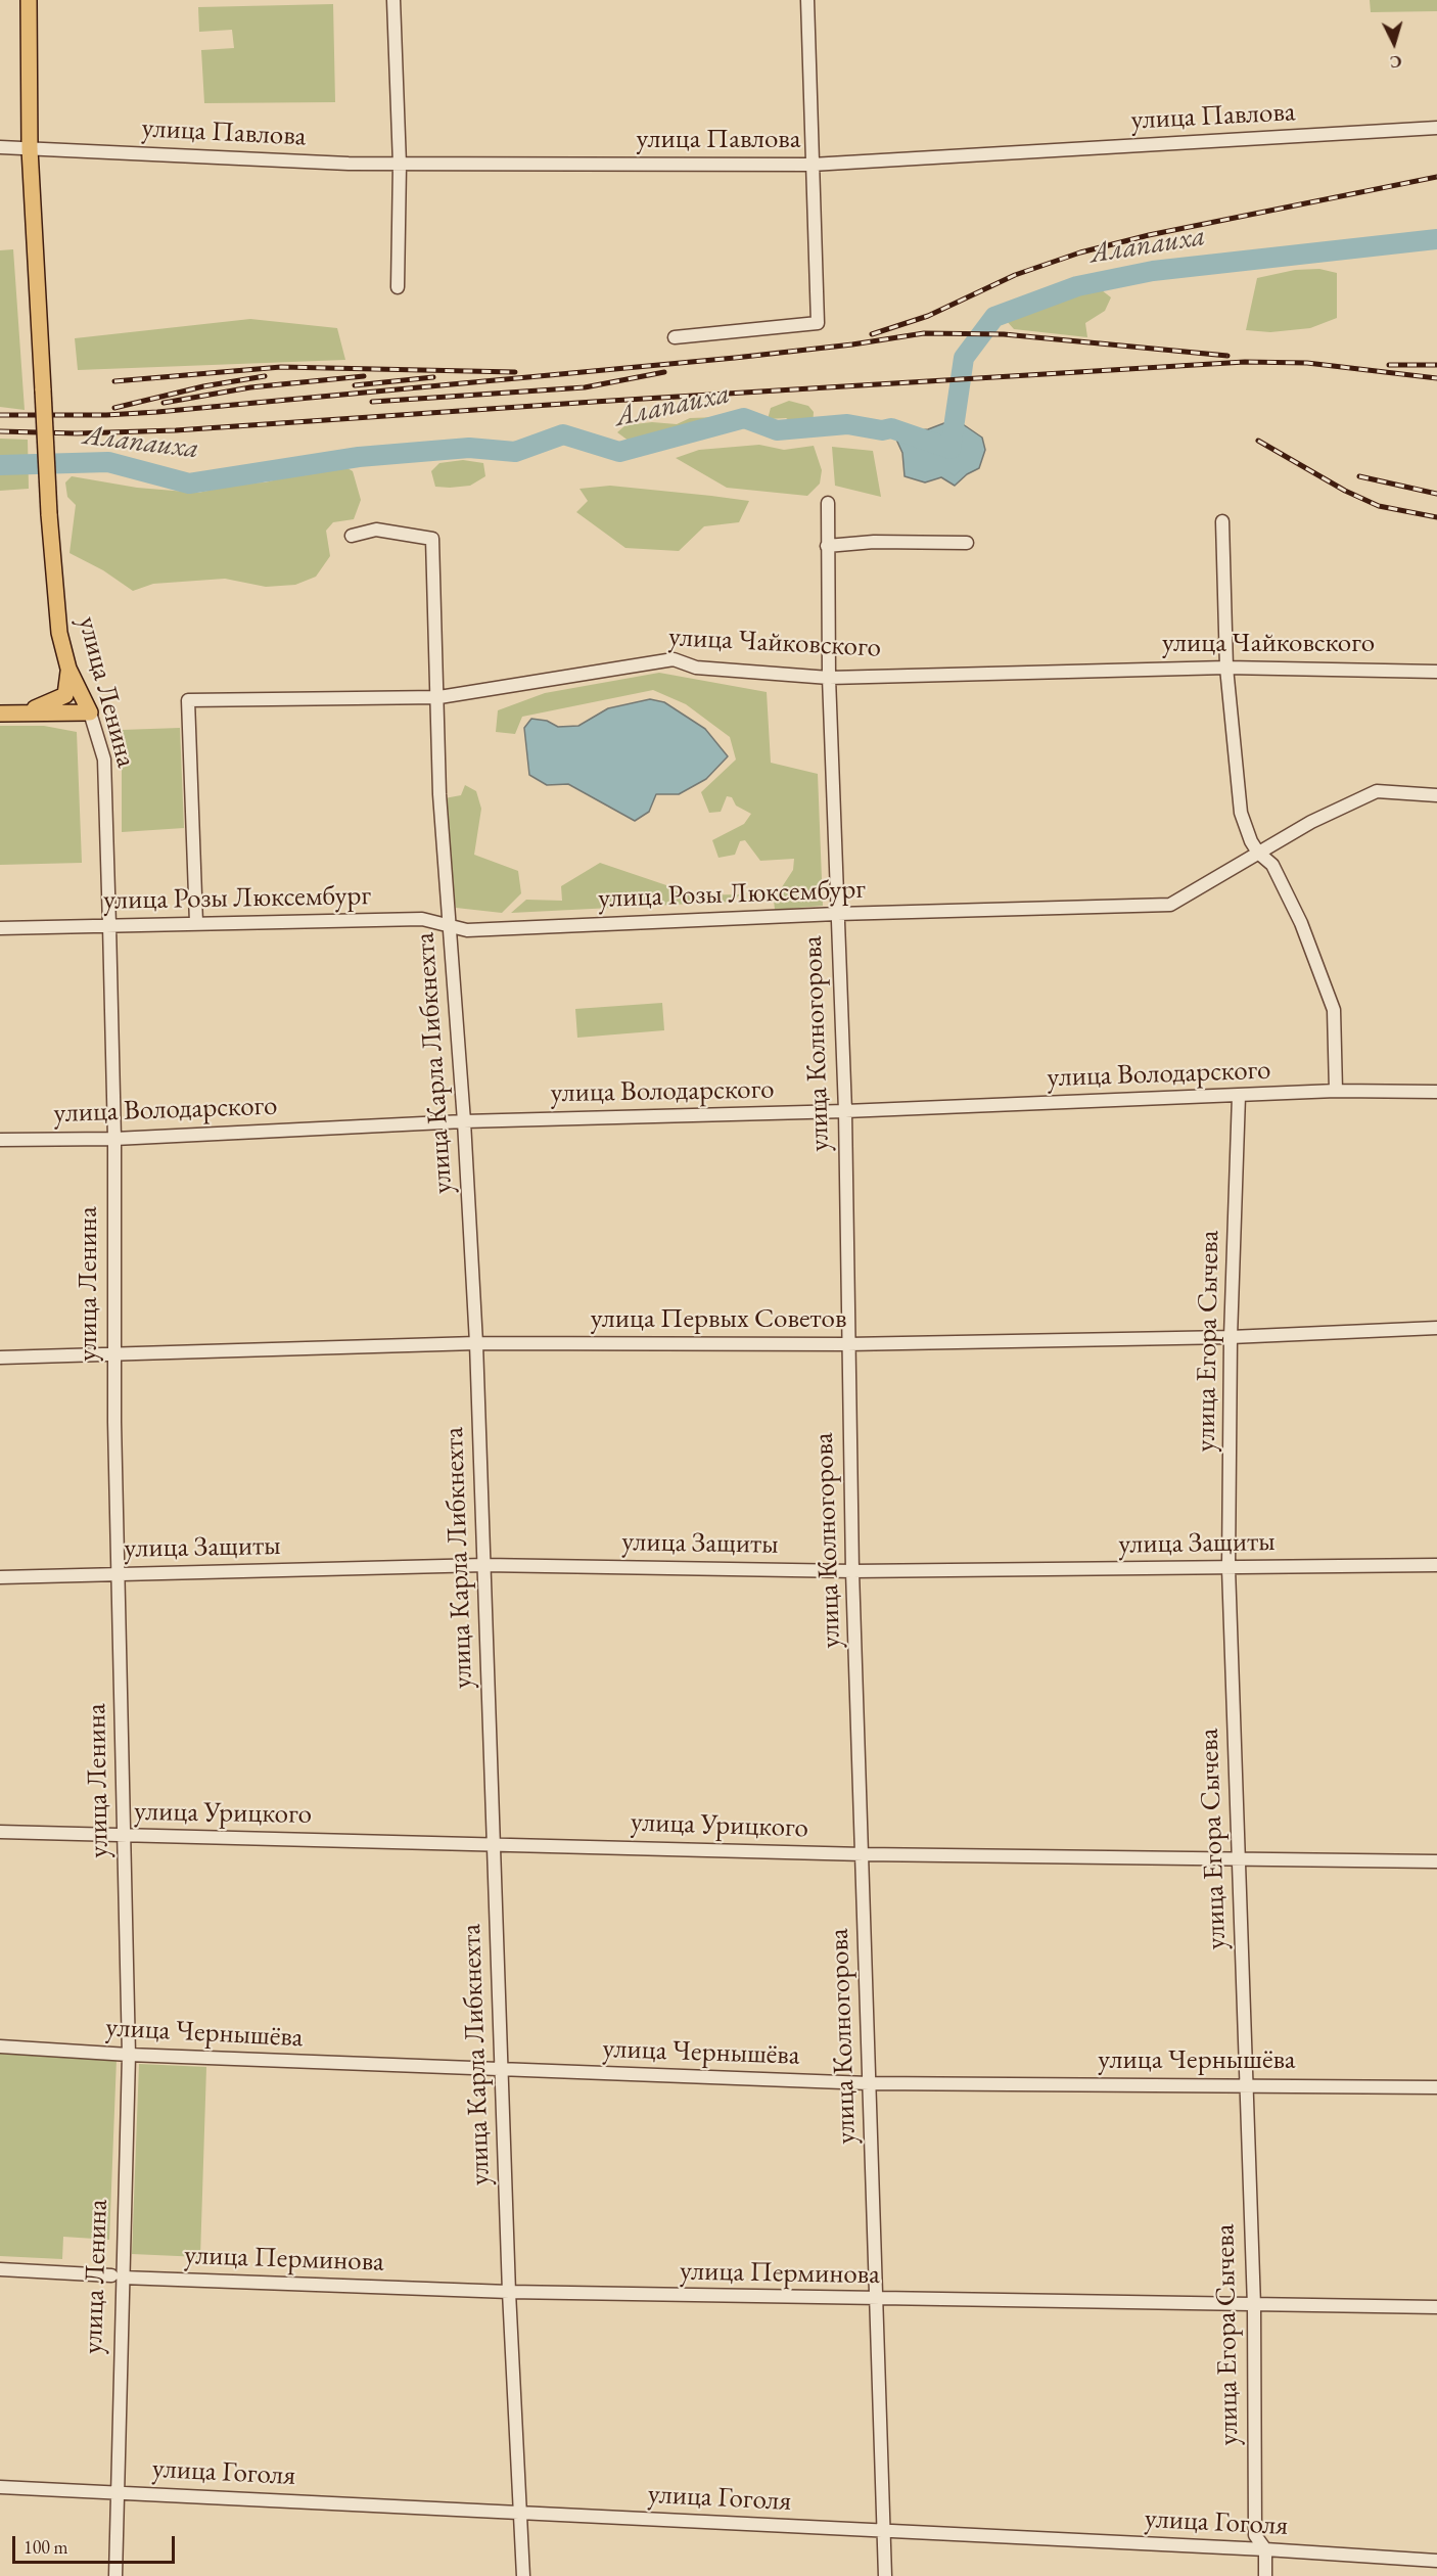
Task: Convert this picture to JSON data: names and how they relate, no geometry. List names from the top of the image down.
{
  "streets": {
    "main road": ["улица Ленина"],
    "street": [
      "улица Павлова",
      "улица Чайковского",
      "улица Розы Люксембург",
      "улица Колногорова",
      "улица Карла Либкнехта",
      "улица Володарского",
      "улица Первых Советов",
      "улица Егора Сычева",
      "улица Защиты",
      "улица Урицкого",
      "улица Чернышёва",
      "улица Перминова",
      "улица Гоголя"
    ]
  },
  "crossings": [
    ["улица Павлова", "улица Ленина"],
    ["улица Чайковского", "улица Розы Люксембург"],
    ["улица Чайковского", "улица Колногорова"],
    ["улица Чайковского", "улица Карла Либкнехта"],
    ["улица Ленина", "улица Розы Люксембург"],
    ["улица Ленина", "улица Володарского"],
    ["улица Ленина", "улица Первых Советов"],
    ["улица Ленина", "улица Защиты"],
    ["улица Ленина", "улица Урицкого"],
    ["улица Ленина", "улица Чернышёва"],
    ["улица Ленина", "улица Перминова"],
    ["улица Ленина", "улица Гоголя"],
    ["улица Розы Люксембург", "улица Колногорова"],
    ["улица Розы Люксембург", "улица Карла Либкнехта"],
    ["улица Колногорова", "улица Володарского"],
    ["улица Колногорова", "улица Первых Советов"],
    ["улица Колногорова", "улица Защиты"],
    ["улица Колногорова", "улица Урицкого"],
    ["улица Колногорова", "улица Чернышёва"],
    ["улица Колногорова", "улица Перминова"],
    ["улица Колногорова", "улица Гоголя"],
    ["улица Карла Либкнехта", "улица Володарского"],
    ["улица Карла Либкнехта", "улица Первых Советов"],
    ["улица Карла Либкнехта", "улица Защиты"],
    ["улица Карла Либкнехта", "улица Урицкого"],
    ["улица Карла Либкнехта", "улица Чернышёва"],
    ["улица Карла Либкнехта", "улица Перминова"],
    ["улица Карла Либкнехта", "улица Гоголя"],
    ["улица Володарского", "улица Егора Сычева"],
    ["улица Первых Советов", "улица Егора Сычева"],
    ["улица Егора Сычева", "улица Защиты"],
    ["улица Егора Сычева", "улица Урицкого"],
    ["улица Егора Сычева", "улица Чернышёва"],
    ["улица Егора Сычева", "улица Перминова"],
    ["улица Егора Сычева", "улица Гоголя"]
  ],
  "water": ["Алапаиха"],
  "scale_bar": "100 m",
  "north": "bottom"
}
